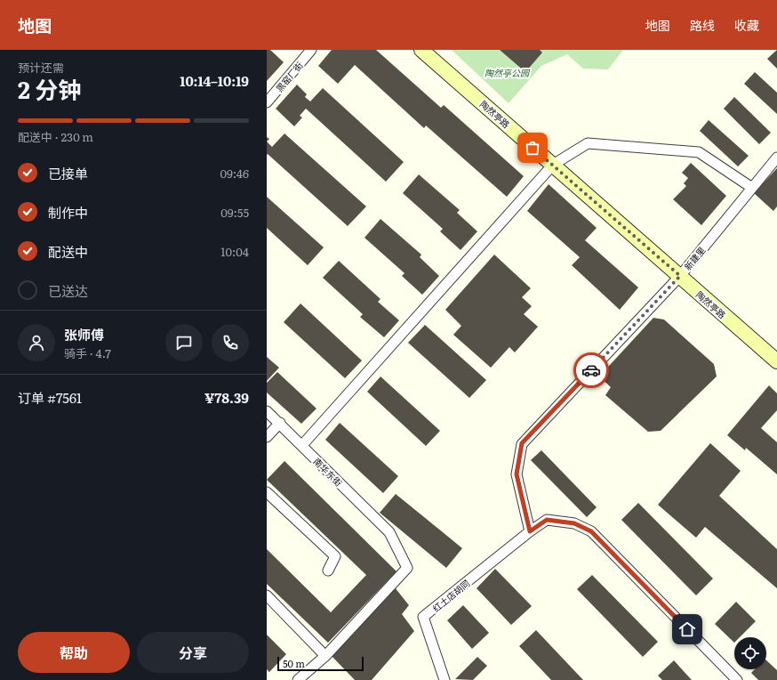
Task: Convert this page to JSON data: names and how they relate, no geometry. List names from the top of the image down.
{
  "streets": {
    "main road": ["陶然亭路"],
    "street": [
      "黑窑厂街",
      "新建里",
      "南华东街",
      "红土店胡同"
    ]
  },
  "crossings": [
    ["陶然亭路", "新建里"],
    ["新建里", "红土店胡同"]
  ],
  "parks": ["陶然亭公园"],
  "scale_bar": "50 m",
  "page": {
    "header": "地图",
    "nav": ["地图", "路线", "收藏"],
    "heading": ["2 分钟", "预计还需", "10:14–10:19"],
    "panel": [
      "张师傅",
      "骑手 · 4.7",
      "订单 #7561",
      "¥78.39"
    ],
    "bar": "配送中 · 230 m",
    "list": [
      ["已接单", "09:46"],
      ["制作中", "09:55"],
      ["配送中", "10:04"],
      "已送达"
    ],
    "buttons": ["帮助", "分享"],
    "scale": "50 m"
  }
}
